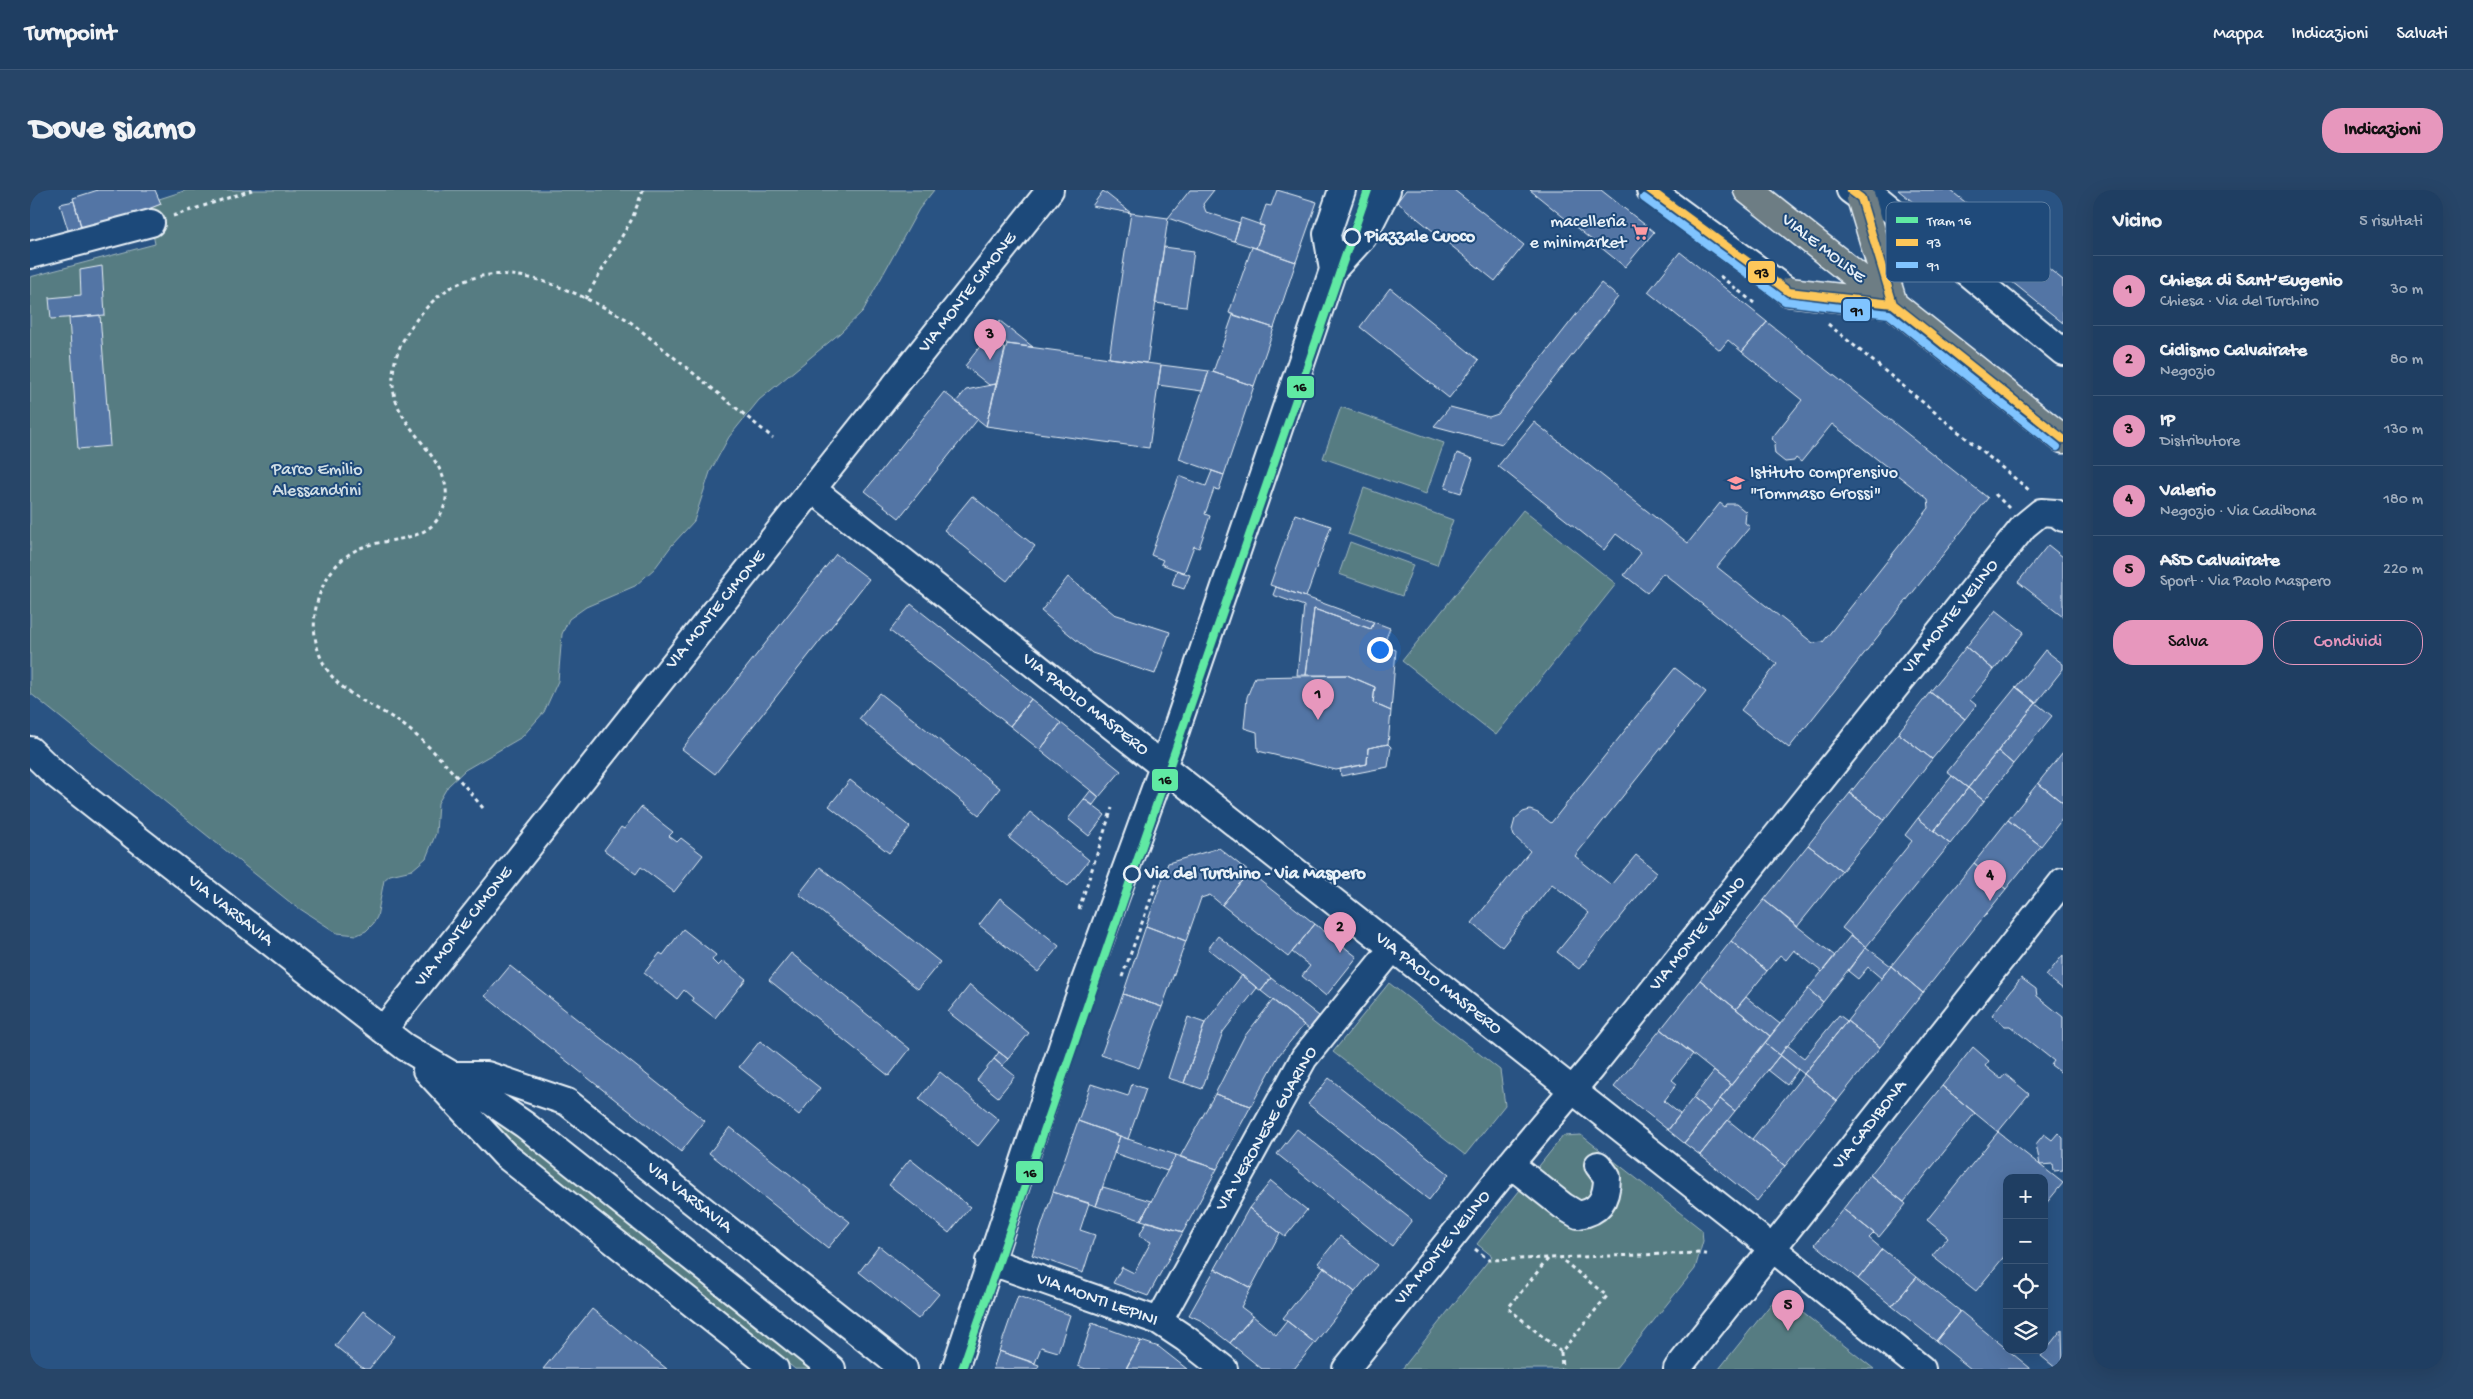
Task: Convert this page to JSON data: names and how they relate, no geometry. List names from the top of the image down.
{
  "streets": {
    "main road": ["VIALE MOLISE"],
    "street": [
      "VIA MONTE CIMONE",
      "VIA MONTE VELINO",
      "VIA PAOLO MASPERO",
      "VIA VARSAVIA",
      "VIA CADIBONA",
      "VIA VERONESE GUARINO",
      "VIA MONTI LEPINI"
    ]
  },
  "crossings": [
    ["VIA MONTE CIMONE", "VIA PAOLO MASPERO"],
    ["VIA MONTE CIMONE", "VIA VARSAVIA"],
    ["VIA MONTE VELINO", "VIA PAOLO MASPERO"],
    ["VIA PAOLO MASPERO", "VIA CADIBONA"],
    ["VIA PAOLO MASPERO", "VIA VERONESE GUARINO"],
    ["VIA VERONESE GUARINO", "VIA MONTI LEPINI"]
  ],
  "parks": ["Parco Emilio Alessandrini"],
  "places": {
    "supermarket": ["macelleria e minimarket"],
    "other": ["Piazzale Cuoco", "Via del Turchino - Via Maspero"],
    "school or university": ["Istituto comprensivo \"Tommaso Grossi\""]
  },
  "lines": ["tram line 16", "transit line 93", "transit line 91"],
  "legend": ["Tram 16", "93", "91"],
  "page": {
    "header": "Turnpoint",
    "nav": ["Mappa", "Indicazioni", "Salvati"],
    "buttons": [
      "Indicazioni",
      ["Salva", "Condividi"]
    ],
    "title": "Dove siamo",
    "heading": ["Vicino", "5 risultati"],
    "list": [
      {
        "mark": "1",
        "name": "Chiesa di Sant’Eugenio",
        "note": "Chiesa · Via del Turchino",
        "value": "30 m"
      },
      {
        "mark": "2",
        "name": "Ciclismo Calvairate",
        "note": "Negozio",
        "value": "80 m"
      },
      {
        "mark": "3",
        "name": "IP",
        "note": "Distributore",
        "value": "130 m"
      },
      {
        "mark": "4",
        "name": "Valerio",
        "note": "Negozio · Via Cadibona",
        "value": "180 m"
      },
      {
        "mark": "5",
        "name": "ASD Calvairate",
        "note": "Sport · Via Paolo Maspero",
        "value": "220 m"
      }
    ],
    "pins": [
      "3",
      "1",
      "4",
      "2",
      "5"
    ],
    "map_buttons": ["+", "−"]
  }
}
